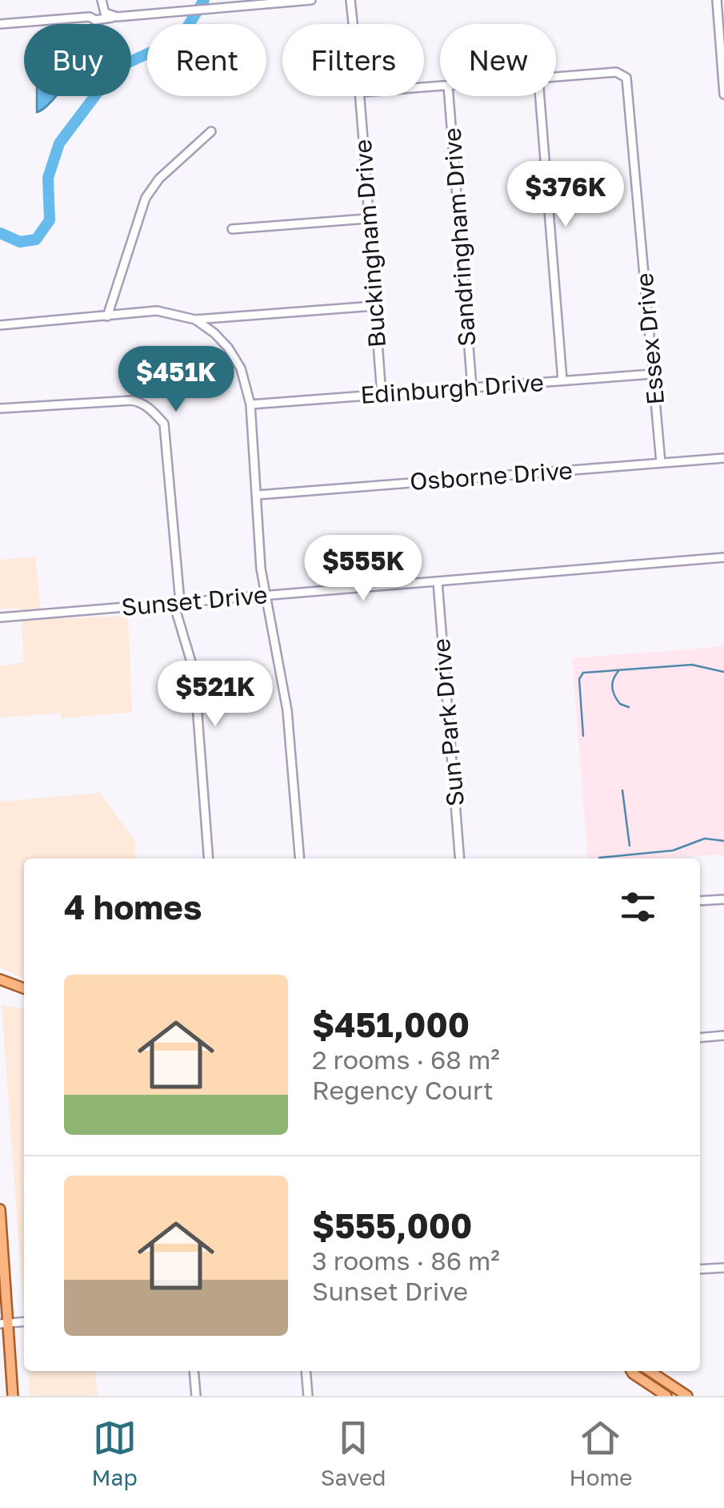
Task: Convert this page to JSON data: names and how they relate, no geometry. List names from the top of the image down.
{
  "streets": {
    "street": [
      "Sandringham Drive",
      "Buckingham Drive",
      "Essex Drive",
      "Edinburgh Drive",
      "Osborne Drive",
      "Sunset Drive",
      "Sun Park Drive"
    ]
  },
  "crossings": [
    ["Sandringham Drive", "Edinburgh Drive"],
    ["Buckingham Drive", "Edinburgh Drive"],
    ["Essex Drive", "Edinburgh Drive"],
    ["Essex Drive", "Osborne Drive"],
    ["Sunset Drive", "Sun Park Drive"]
  ],
  "page": {
    "chip": [
      "Buy",
      "Rent",
      "Filters",
      "New"
    ],
    "price": [
      "$376K",
      "$451K",
      "$555K",
      "$521K"
    ],
    "heading": "4 homes",
    "list": [
      {
        "name": "$451,000",
        "note": "2 rooms · 68 m² · Regency Court"
      },
      {
        "name": "$555,000",
        "note": "3 rooms · 86 m² · Sunset Drive"
      }
    ],
    "tabs": ["Map", "Saved", "Home"]
  }
}
